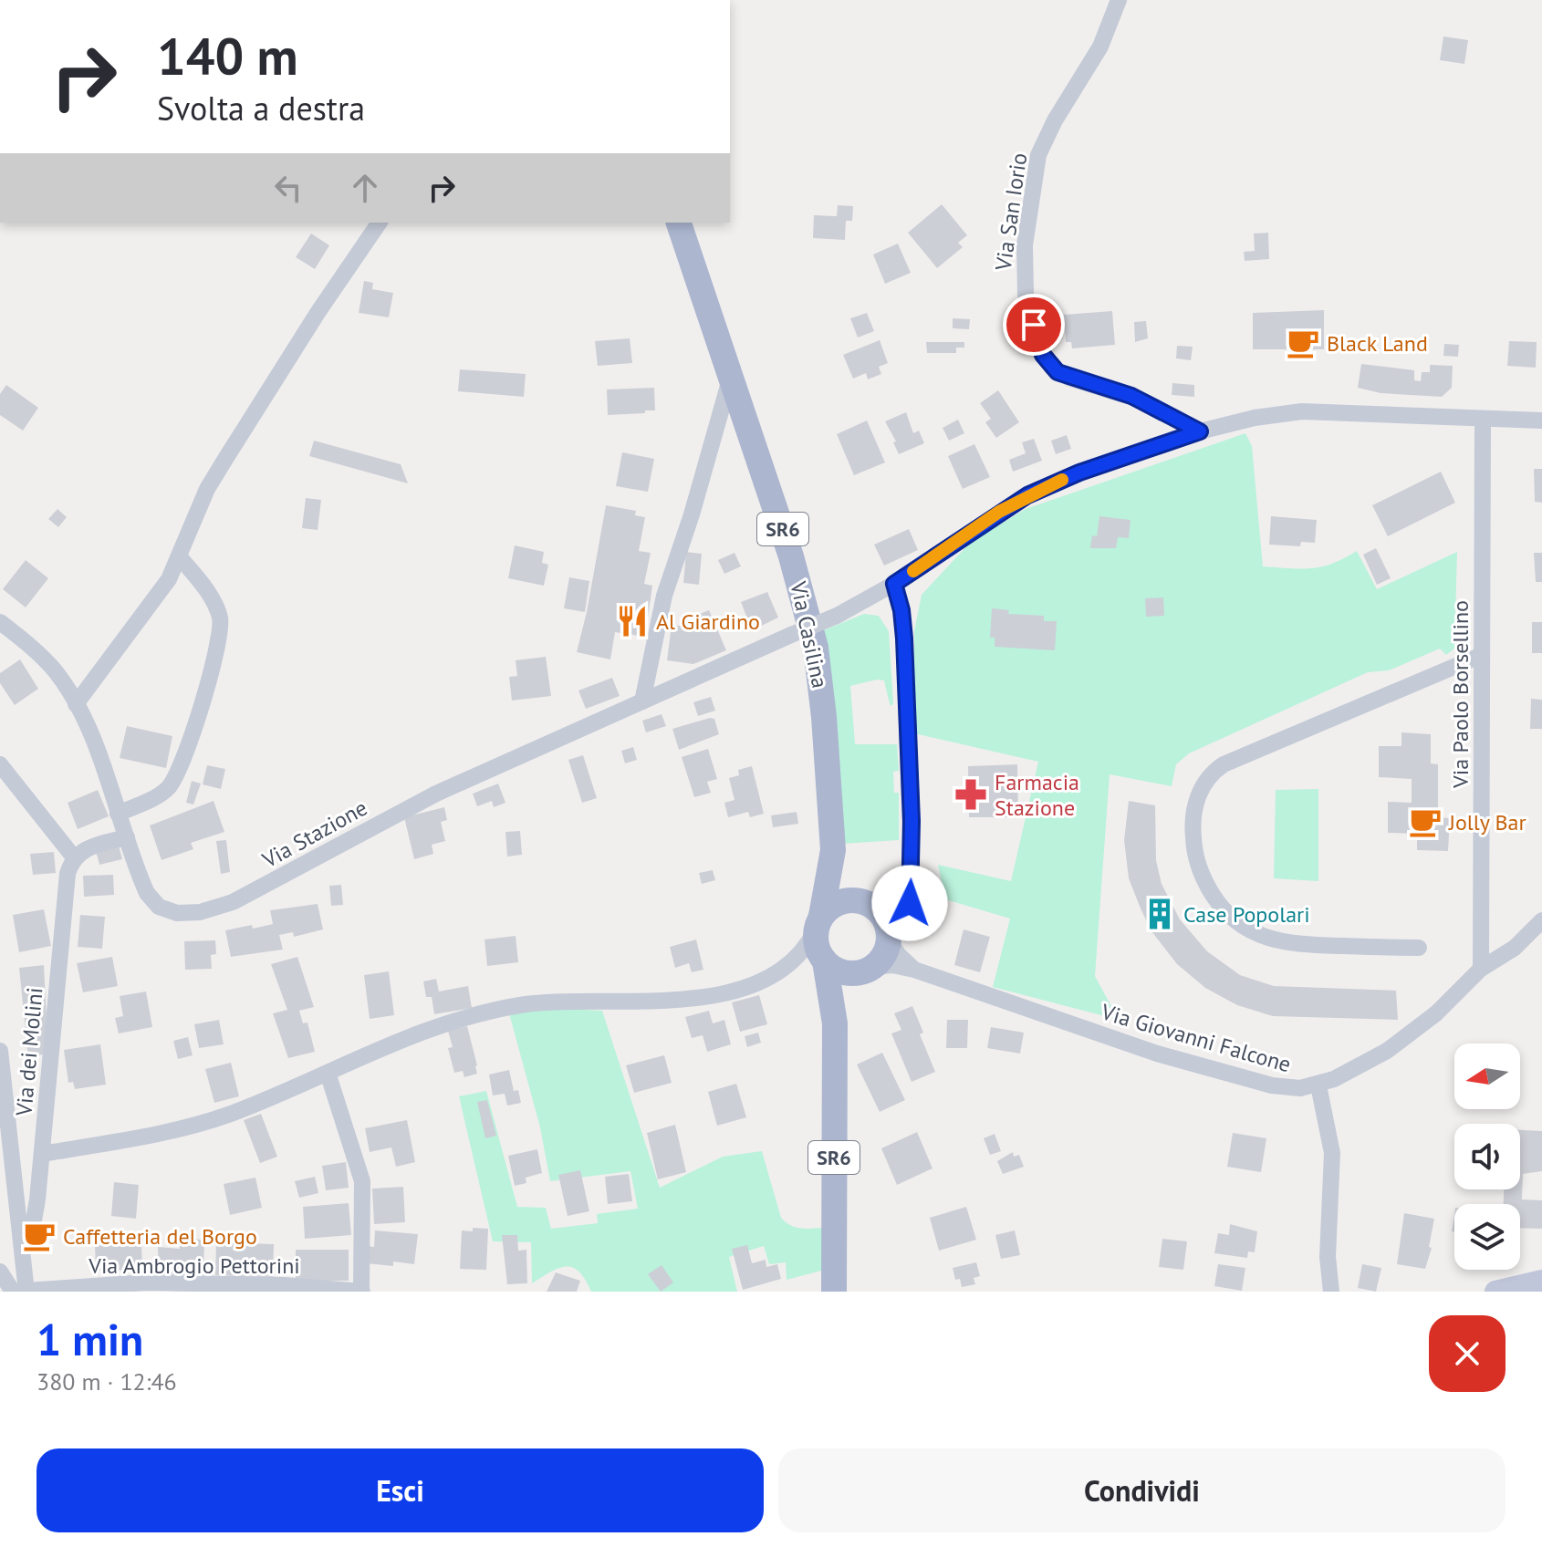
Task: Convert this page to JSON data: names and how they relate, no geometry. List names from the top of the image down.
{
  "streets": {
    "main road": ["SR6", "Via Casilina"],
    "street": [
      "Via San Iorio",
      "Via Paolo Borsellino",
      "Via Stazione",
      "Via Giovanni Falcone",
      "Via dei Molini",
      "Via Ambrogio Pettorini"
    ]
  },
  "crossings": [
    ["Via San Iorio", "Via Stazione"],
    ["SR6", "Via Casilina"],
    ["SR6", "Via Giovanni Falcone"],
    ["Via Casilina", "Via Giovanni Falcone"],
    ["Via Paolo Borsellino", "Via Stazione"],
    ["Via Paolo Borsellino", "Via Giovanni Falcone"]
  ],
  "places": {
    "cafe": ["Black Land", "Jolly Bar", "Caffetteria del Borgo"],
    "restaurant": ["Al Giardino"],
    "pharmacy": ["Farmacia Stazione"],
    "building": ["Case Popolari"]
  },
  "north": "left",
  "page": {
    "turn": ["140 m", "Svolta a destra"],
    "heading": ["1 min", "380 m · 12:46"],
    "buttons": ["Esci", "Condividi"]
  }
}
